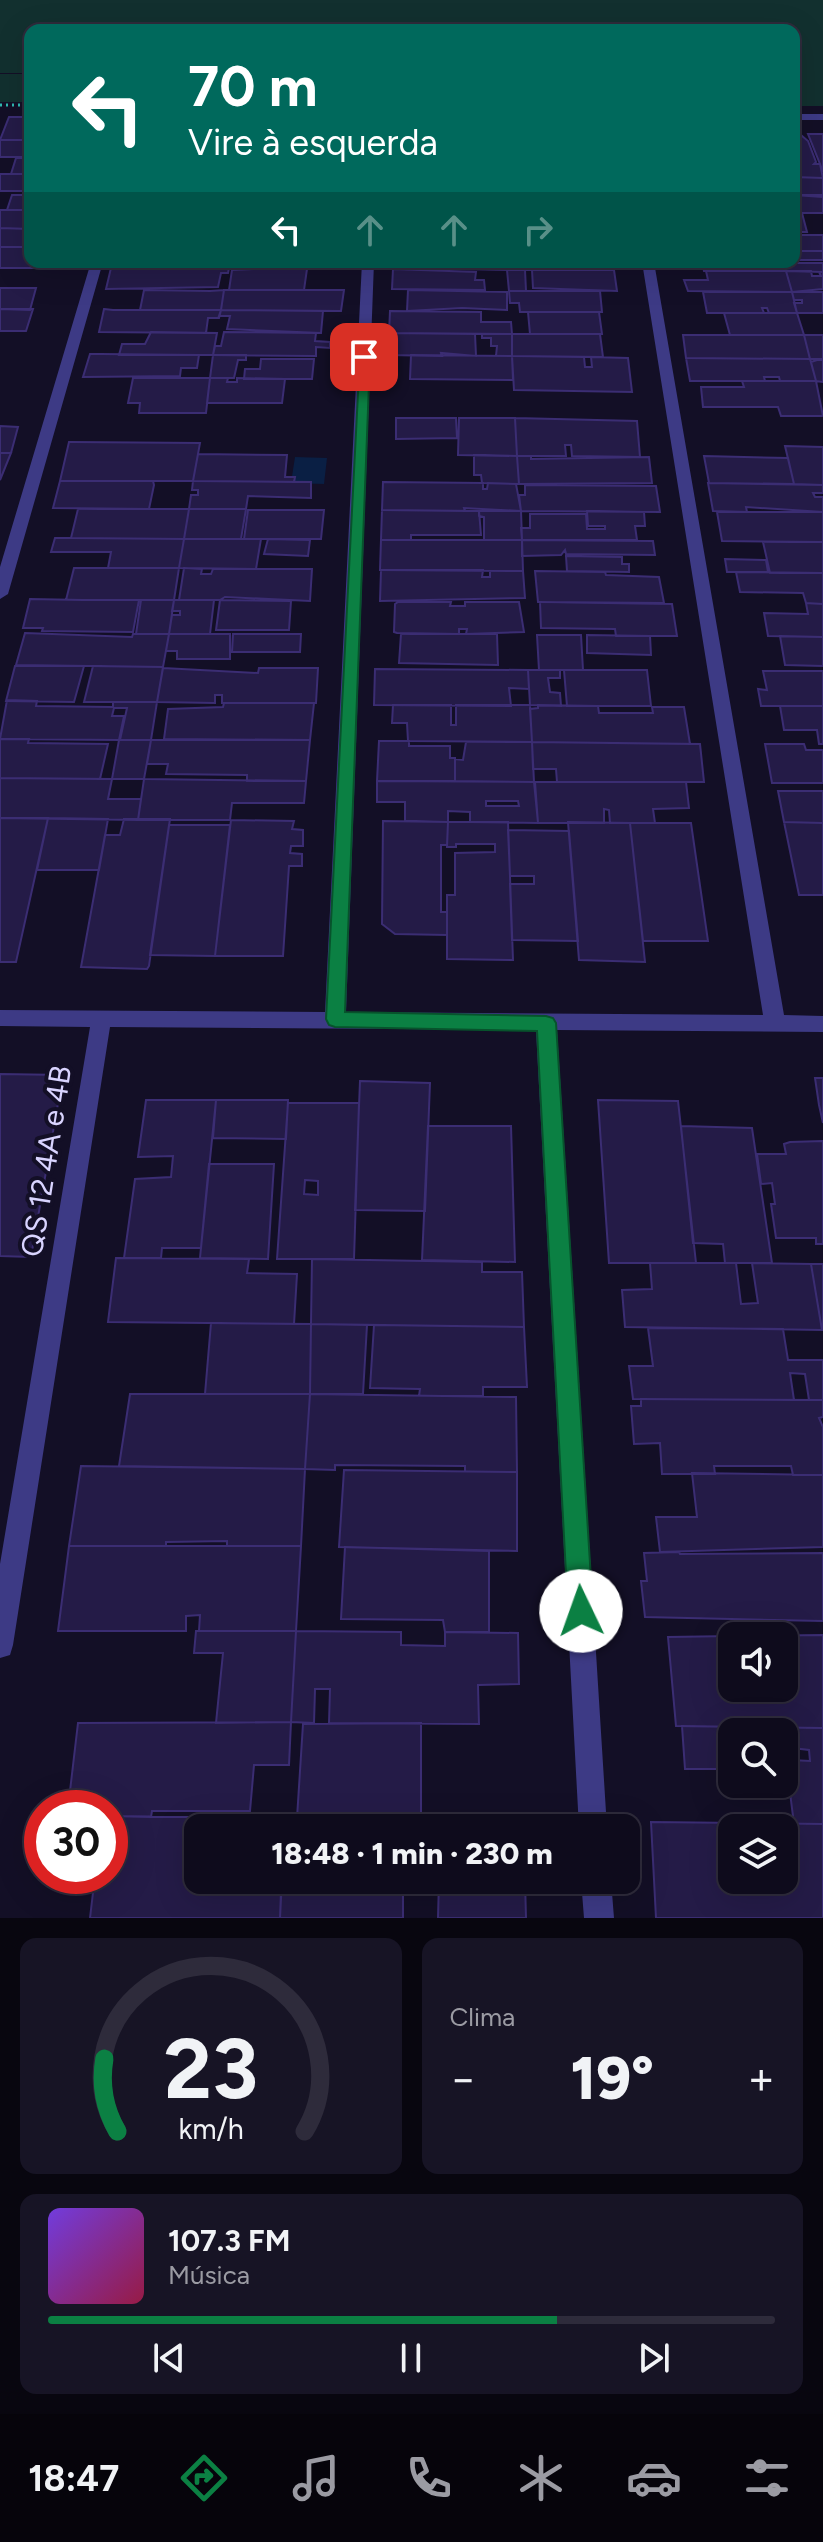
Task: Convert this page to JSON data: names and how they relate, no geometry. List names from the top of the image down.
{
  "streets": {
    "street": ["QS 12 4A e 4B"]
  },
  "page": {
    "turn": ["70 m", "Vire à esquerda"],
    "limit": "30",
    "trip": "18:48 · 1 min · 230 m",
    "tile": "Clima",
    "heat": ["−", "19°", "+"],
    "song": ["107.3 FM", "Música"],
    "tabs": "18:47",
    "gauge": ["23", "km/h"]
  }
}
